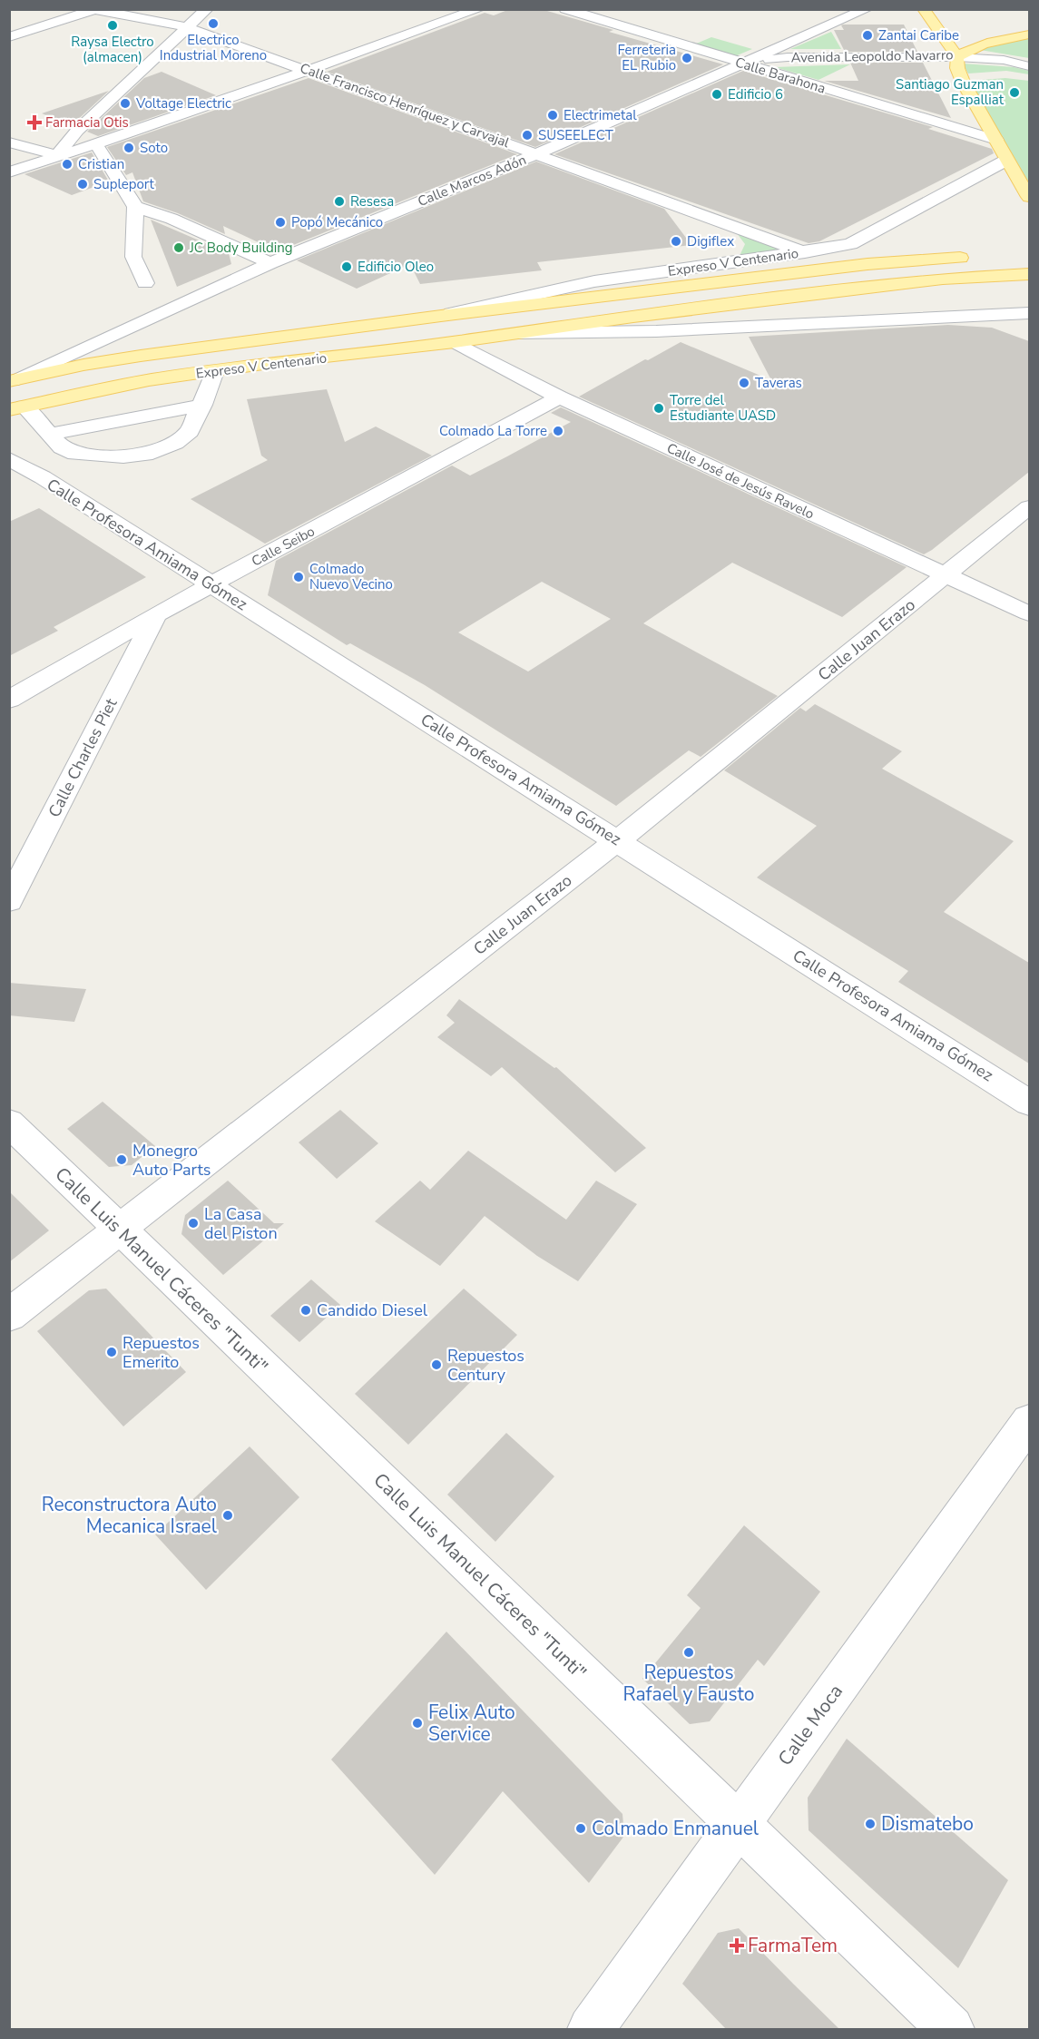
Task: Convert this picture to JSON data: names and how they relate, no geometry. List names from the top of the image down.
{
  "streets": {
    "main road": ["Avenida Leopoldo Navarro", "Expreso V Centenario"],
    "street": [
      "Calle Barahona",
      "Calle Francisco Henríquez y Carvajal",
      "Calle Marcos Adón",
      "Calle José de Jesús Ravelo",
      "Calle Profesora Amiama Gómez",
      "Calle Seibo",
      "Calle Juan Erazo",
      "Calle Charles Piet",
      "Calle Luis Manuel Cáceres \"Tunti\"",
      "Calle Moca"
    ]
  },
  "crossings": [
    ["Avenida Leopoldo Navarro", "Calle Barahona"],
    ["Avenida Leopoldo Navarro", "Calle Marcos Adón"],
    ["Calle Barahona", "Calle Marcos Adón"],
    ["Calle Francisco Henríquez y Carvajal", "Calle Marcos Adón"],
    ["Calle Francisco Henríquez y Carvajal", "Expreso V Centenario"],
    ["Calle Marcos Adón", "Expreso V Centenario"],
    ["Expreso V Centenario", "Calle José de Jesús Ravelo"],
    ["Calle José de Jesús Ravelo", "Calle Seibo"],
    ["Calle José de Jesús Ravelo", "Calle Juan Erazo"],
    ["Calle Profesora Amiama Gómez", "Calle Seibo"],
    ["Calle Profesora Amiama Gómez", "Calle Juan Erazo"],
    ["Calle Seibo", "Calle Charles Piet"],
    ["Calle Juan Erazo", "Calle Luis Manuel Cáceres \"Tunti\""],
    ["Calle Luis Manuel Cáceres \"Tunti\"", "Calle Moca"]
  ],
  "places": {
    "other": [
      "Electrico Industrial Moreno",
      "Raysa Electro (almacen)",
      "Zantai Caribe",
      "Ferreteria EL Rubio",
      "Santiago Guzman Espalliat",
      "Edificio 6",
      "Voltage Electric",
      "Electrimetal",
      "SUSEELECT",
      "Soto",
      "Cristian",
      "Supleport",
      "Resesa",
      "Popó Mecánico",
      "Digiflex",
      "JC Body Building",
      "Edificio Oleo",
      "Taveras",
      "Torre del Estudiante UASD",
      "Colmado La Torre",
      "Colmado Nuevo Vecino",
      "Monegro Auto Parts",
      "La Casa del Piston",
      "Candido Diesel",
      "Repuestos Emerito",
      "Repuestos Century",
      "Reconstructora Auto Mecanica Israel",
      "Repuestos Rafael y Fausto",
      "Felix Auto Service",
      "Dismatebo",
      "Colmado Enmanuel"
    ],
    "health": ["Farmacia Otis", "FarmaTem"]
  }
}
